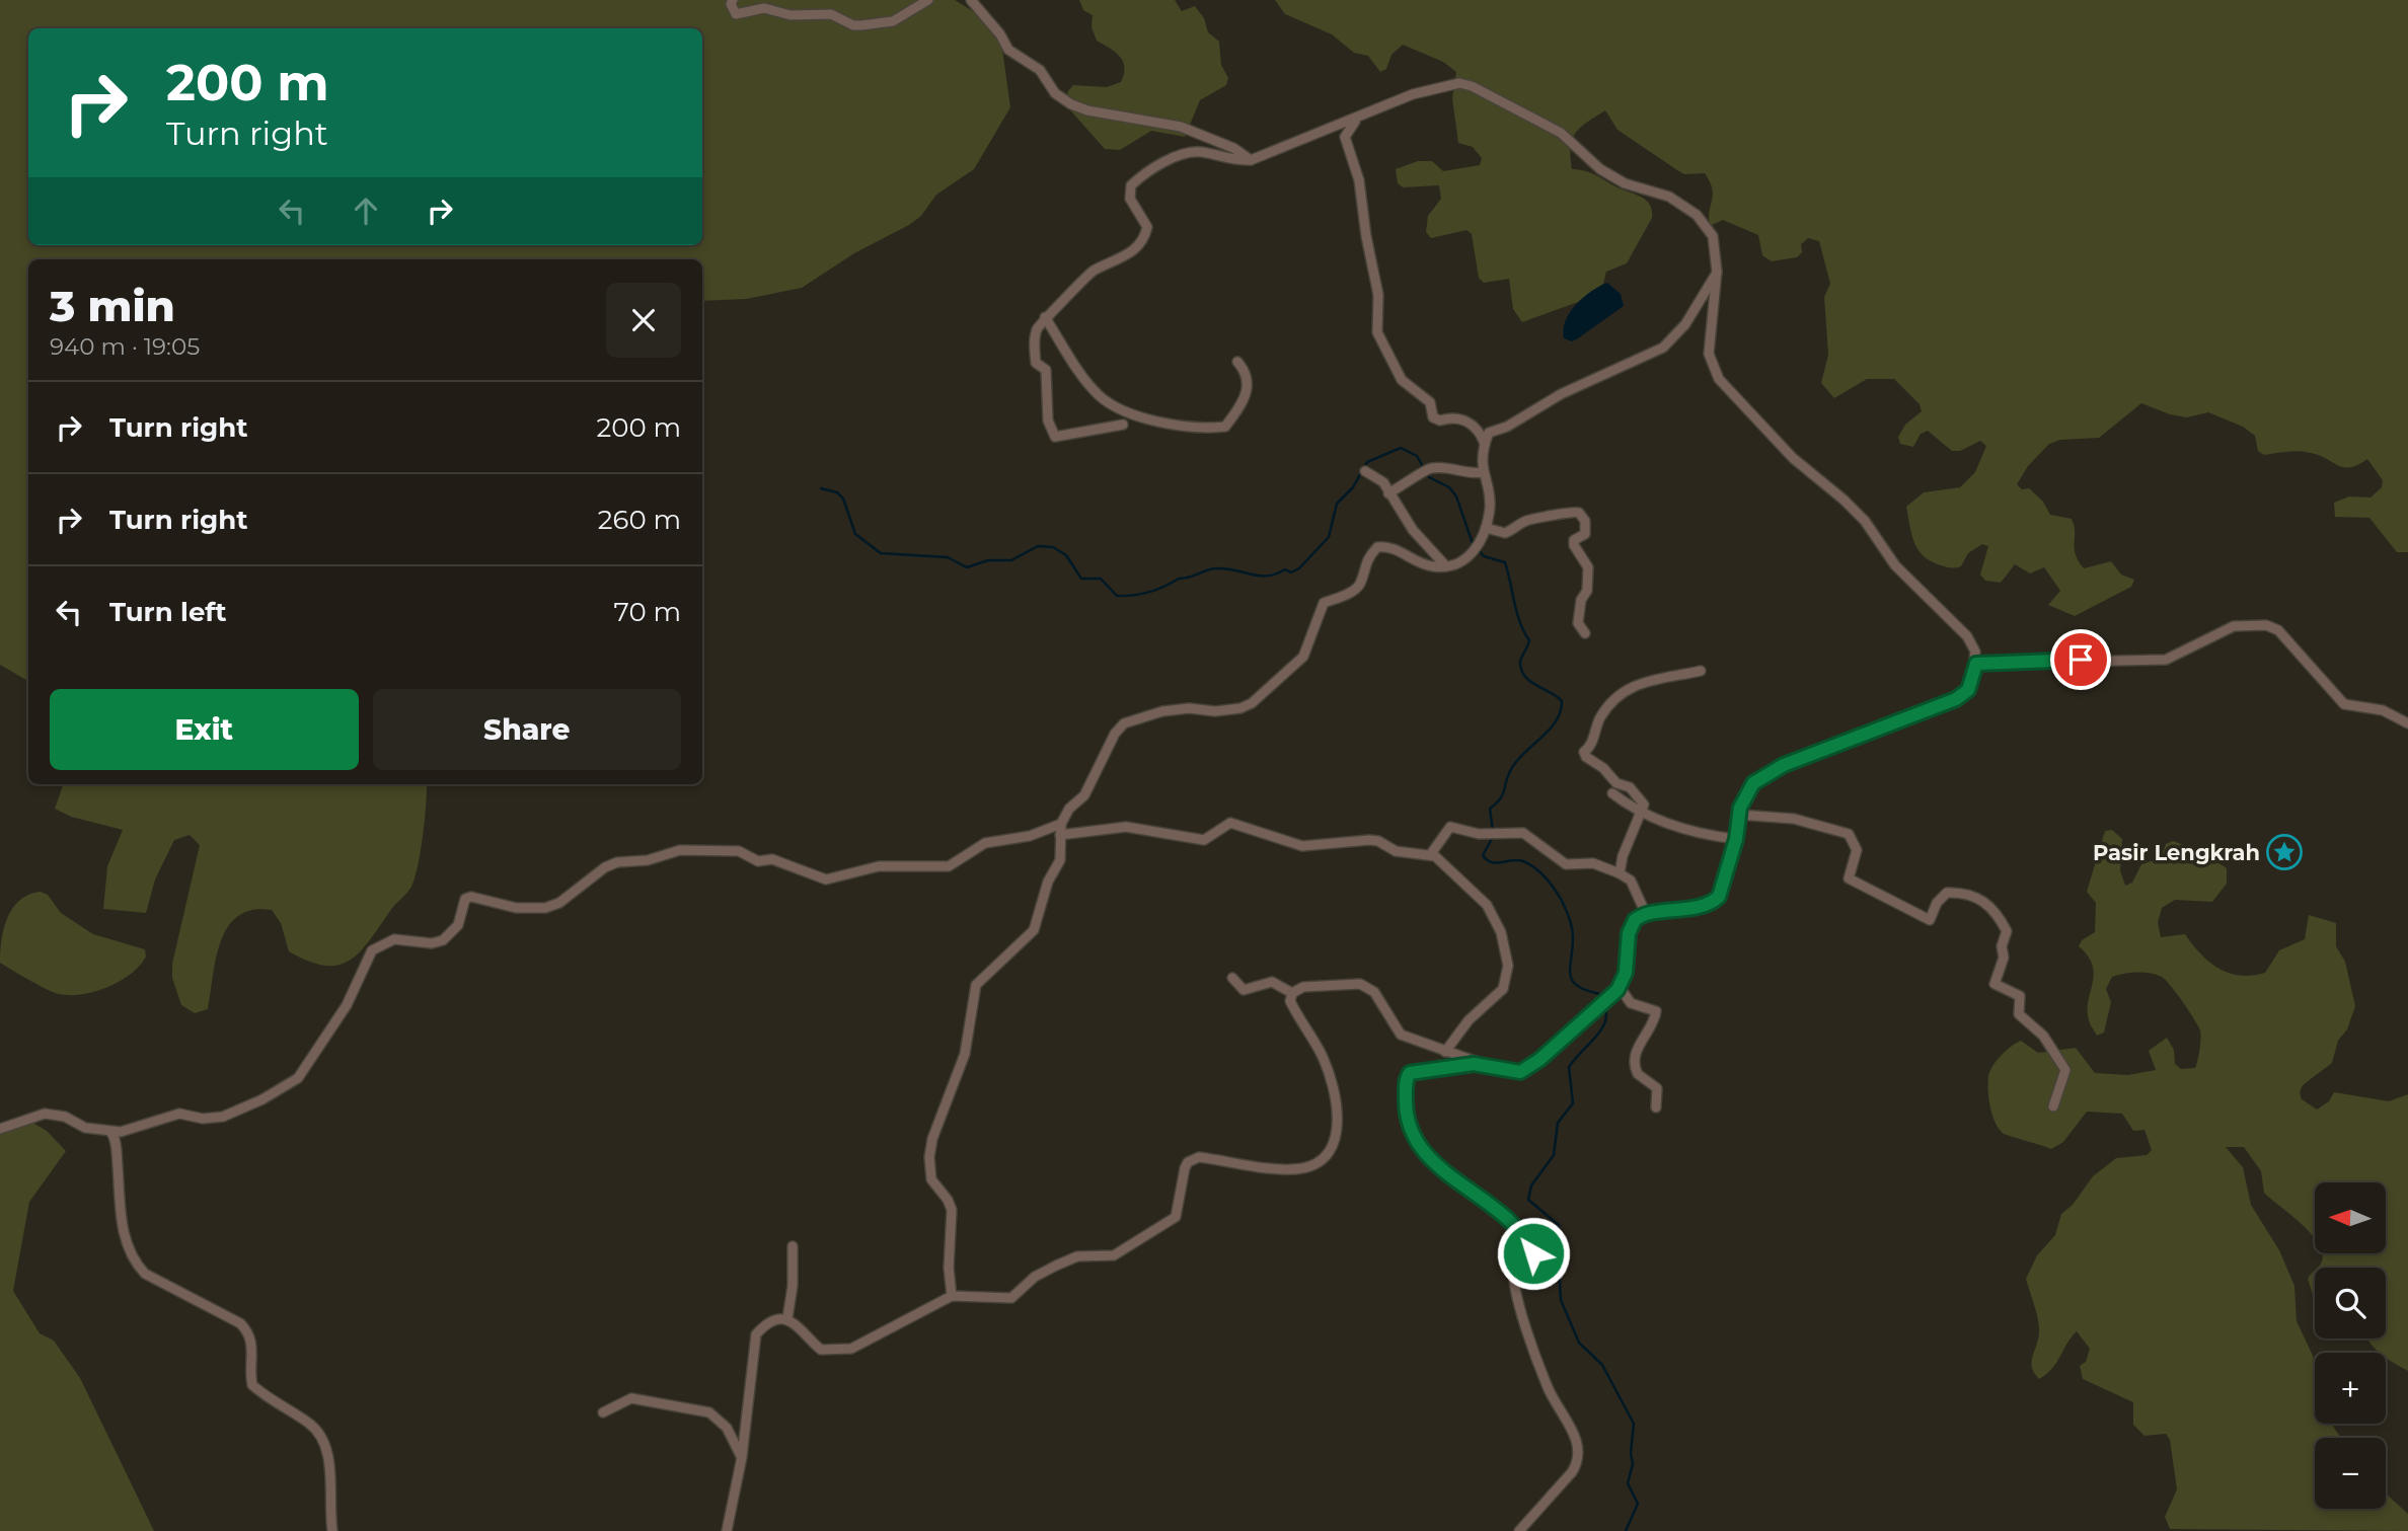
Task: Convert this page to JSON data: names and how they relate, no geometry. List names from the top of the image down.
{
  "places": {
    "place": ["Pasir Lengkrah"]
  },
  "north": "left",
  "page": {
    "turn": ["200 m", "Turn right"],
    "heading": ["3 min", "940 m · 19:05"],
    "list": [
      {
        "name": "Turn right",
        "value": "200 m"
      },
      {
        "name": "Turn right",
        "value": "260 m"
      },
      {
        "name": "Turn left",
        "value": "70 m"
      }
    ],
    "buttons": ["Exit", "Share"],
    "map_buttons": ["+", "−"]
  }
}
